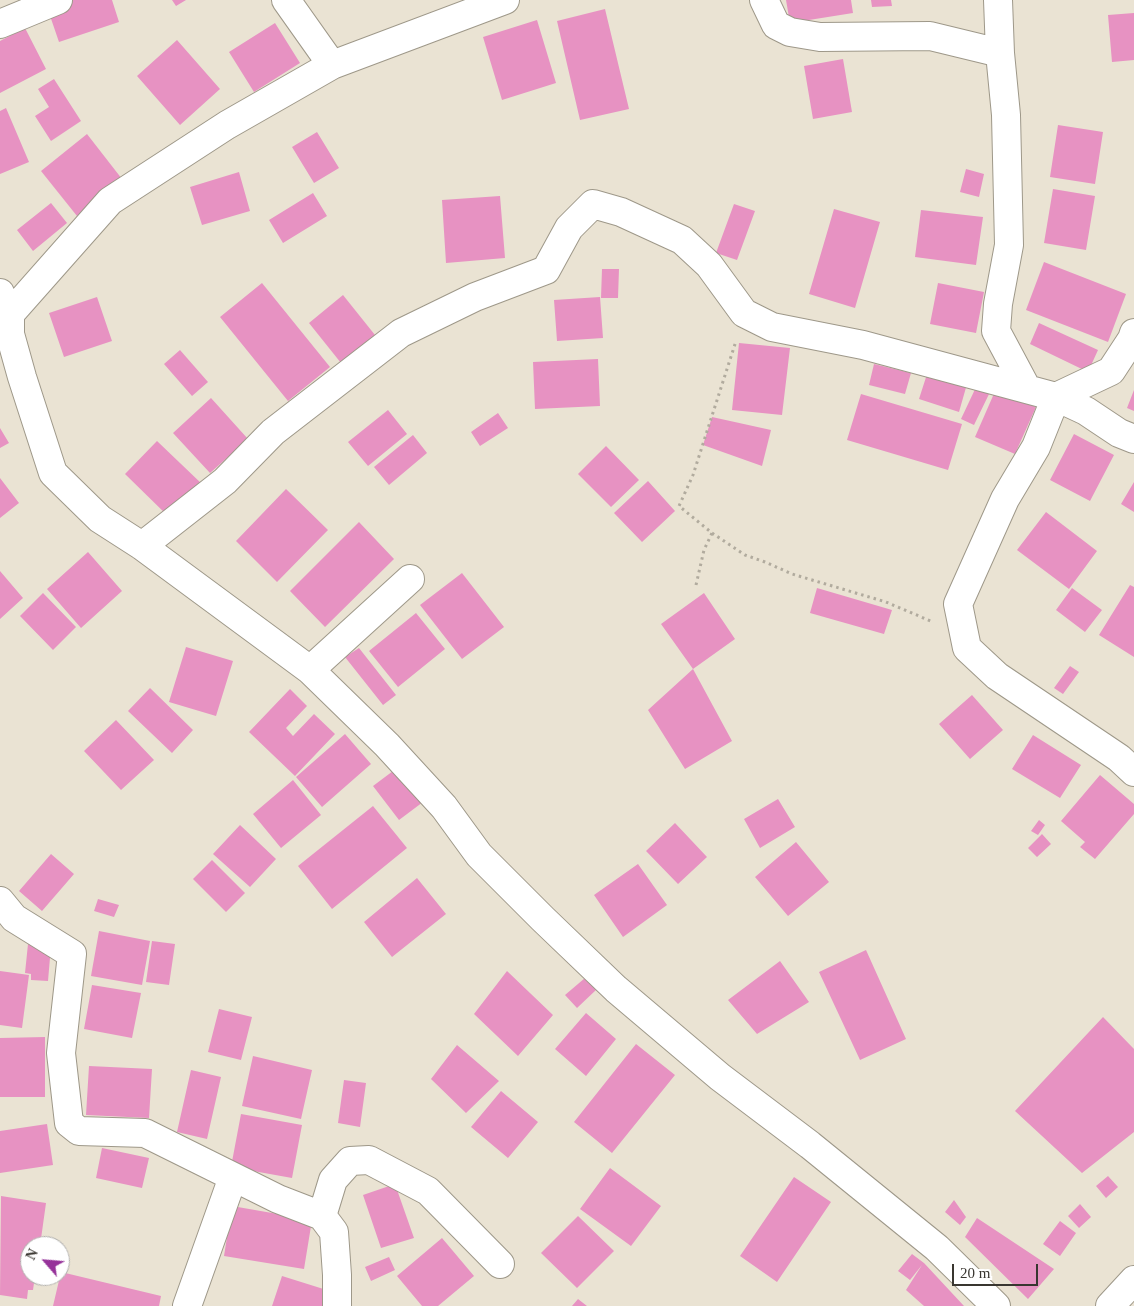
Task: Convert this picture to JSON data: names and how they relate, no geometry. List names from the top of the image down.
{
  "scale_bar": "20 m",
  "north": "top left"
}
